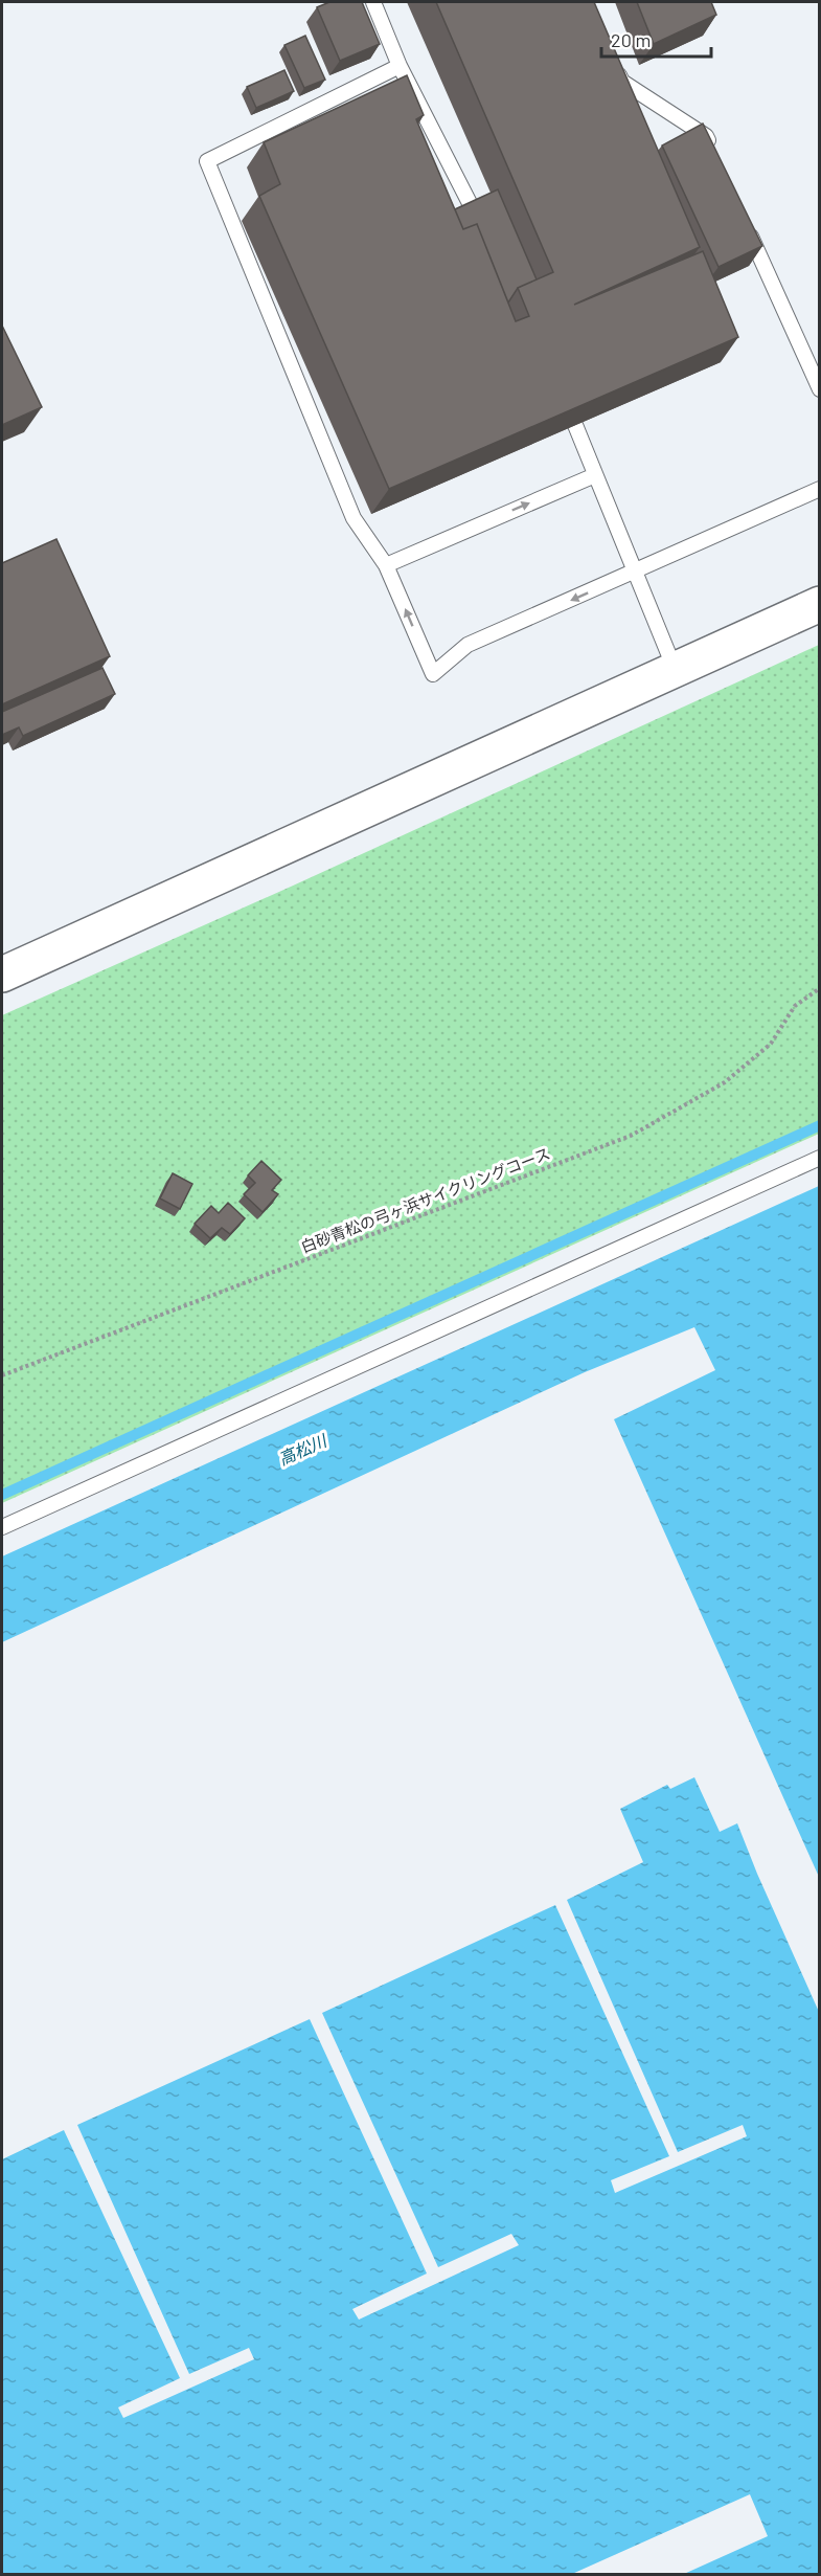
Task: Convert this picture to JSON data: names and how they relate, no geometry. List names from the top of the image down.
{
  "streets": {
    "path": ["白砂青松の弓ヶ浜サイクリングコース"]
  },
  "water": ["高松川"],
  "scale_bar": "20 m"
}
